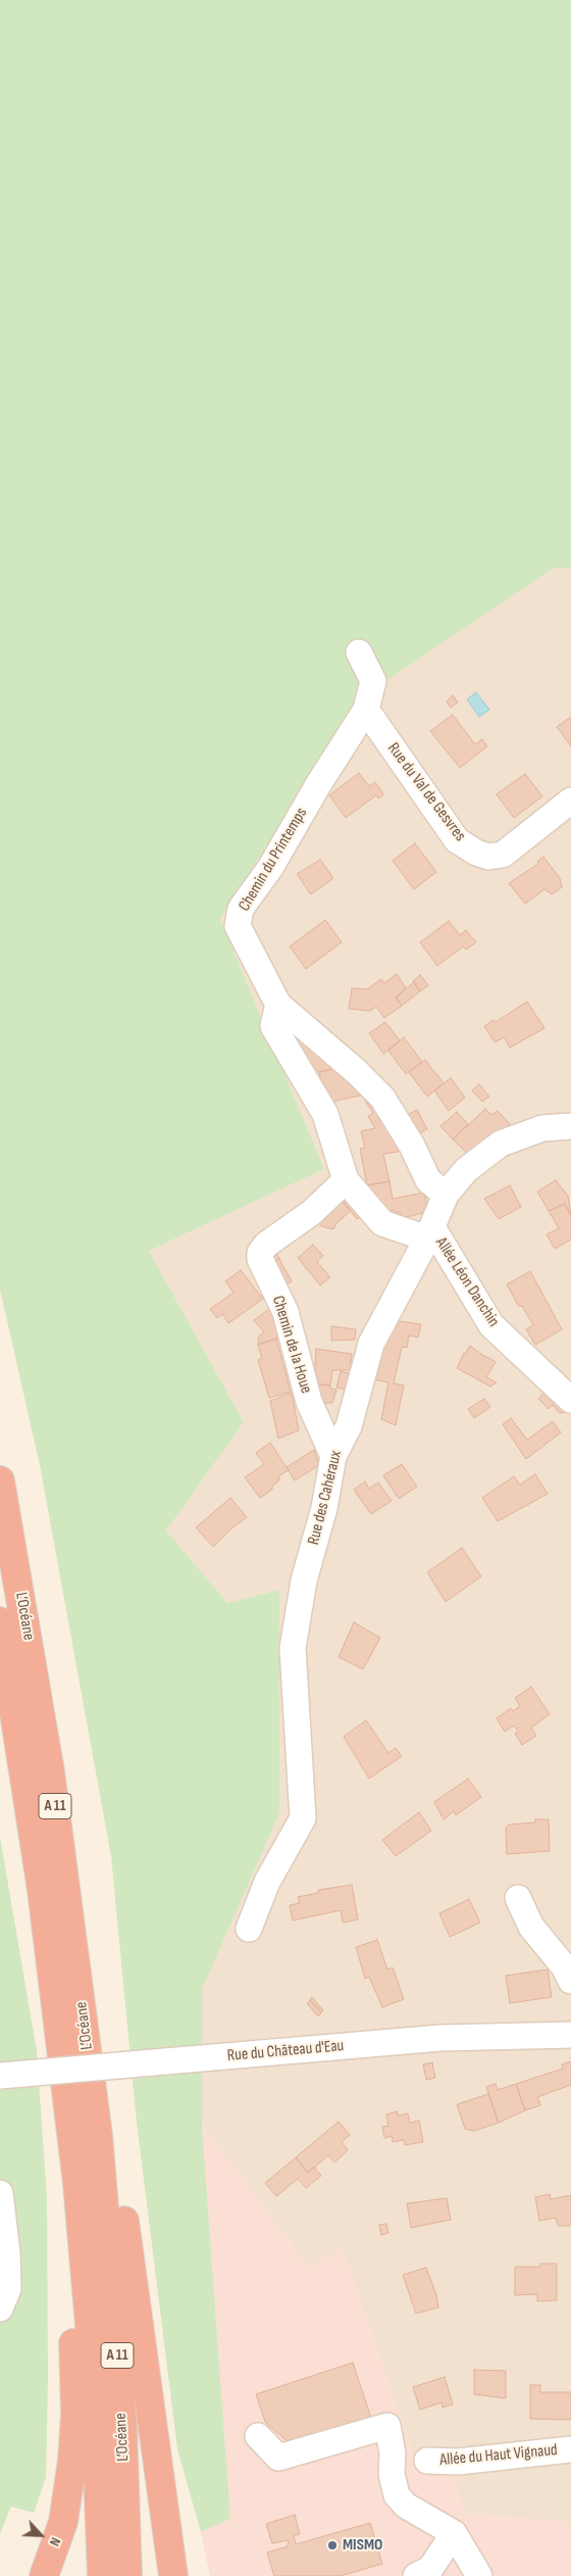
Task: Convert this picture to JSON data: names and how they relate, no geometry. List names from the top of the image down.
{
  "streets": {
    "highway": ["L’Océane", "A 11"],
    "street": [
      "Rue du Val de Gesvres",
      "Chemin du Printemps",
      "Allée Léon Danchin",
      "Chemin de la Houe",
      "Rue des Cahéraux",
      "Rue du Château d'Eau",
      "Allée du Haut Vignaud"
    ]
  },
  "crossings": [
    ["Rue du Val de Gesvres", "Chemin du Printemps"],
    ["Chemin du Printemps", "Rue des Cahéraux"],
    ["Allée Léon Danchin", "Rue des Cahéraux"],
    ["Chemin de la Houe", "Rue des Cahéraux"]
  ],
  "places": ["MISMO"],
  "north": "bottom right"
}
